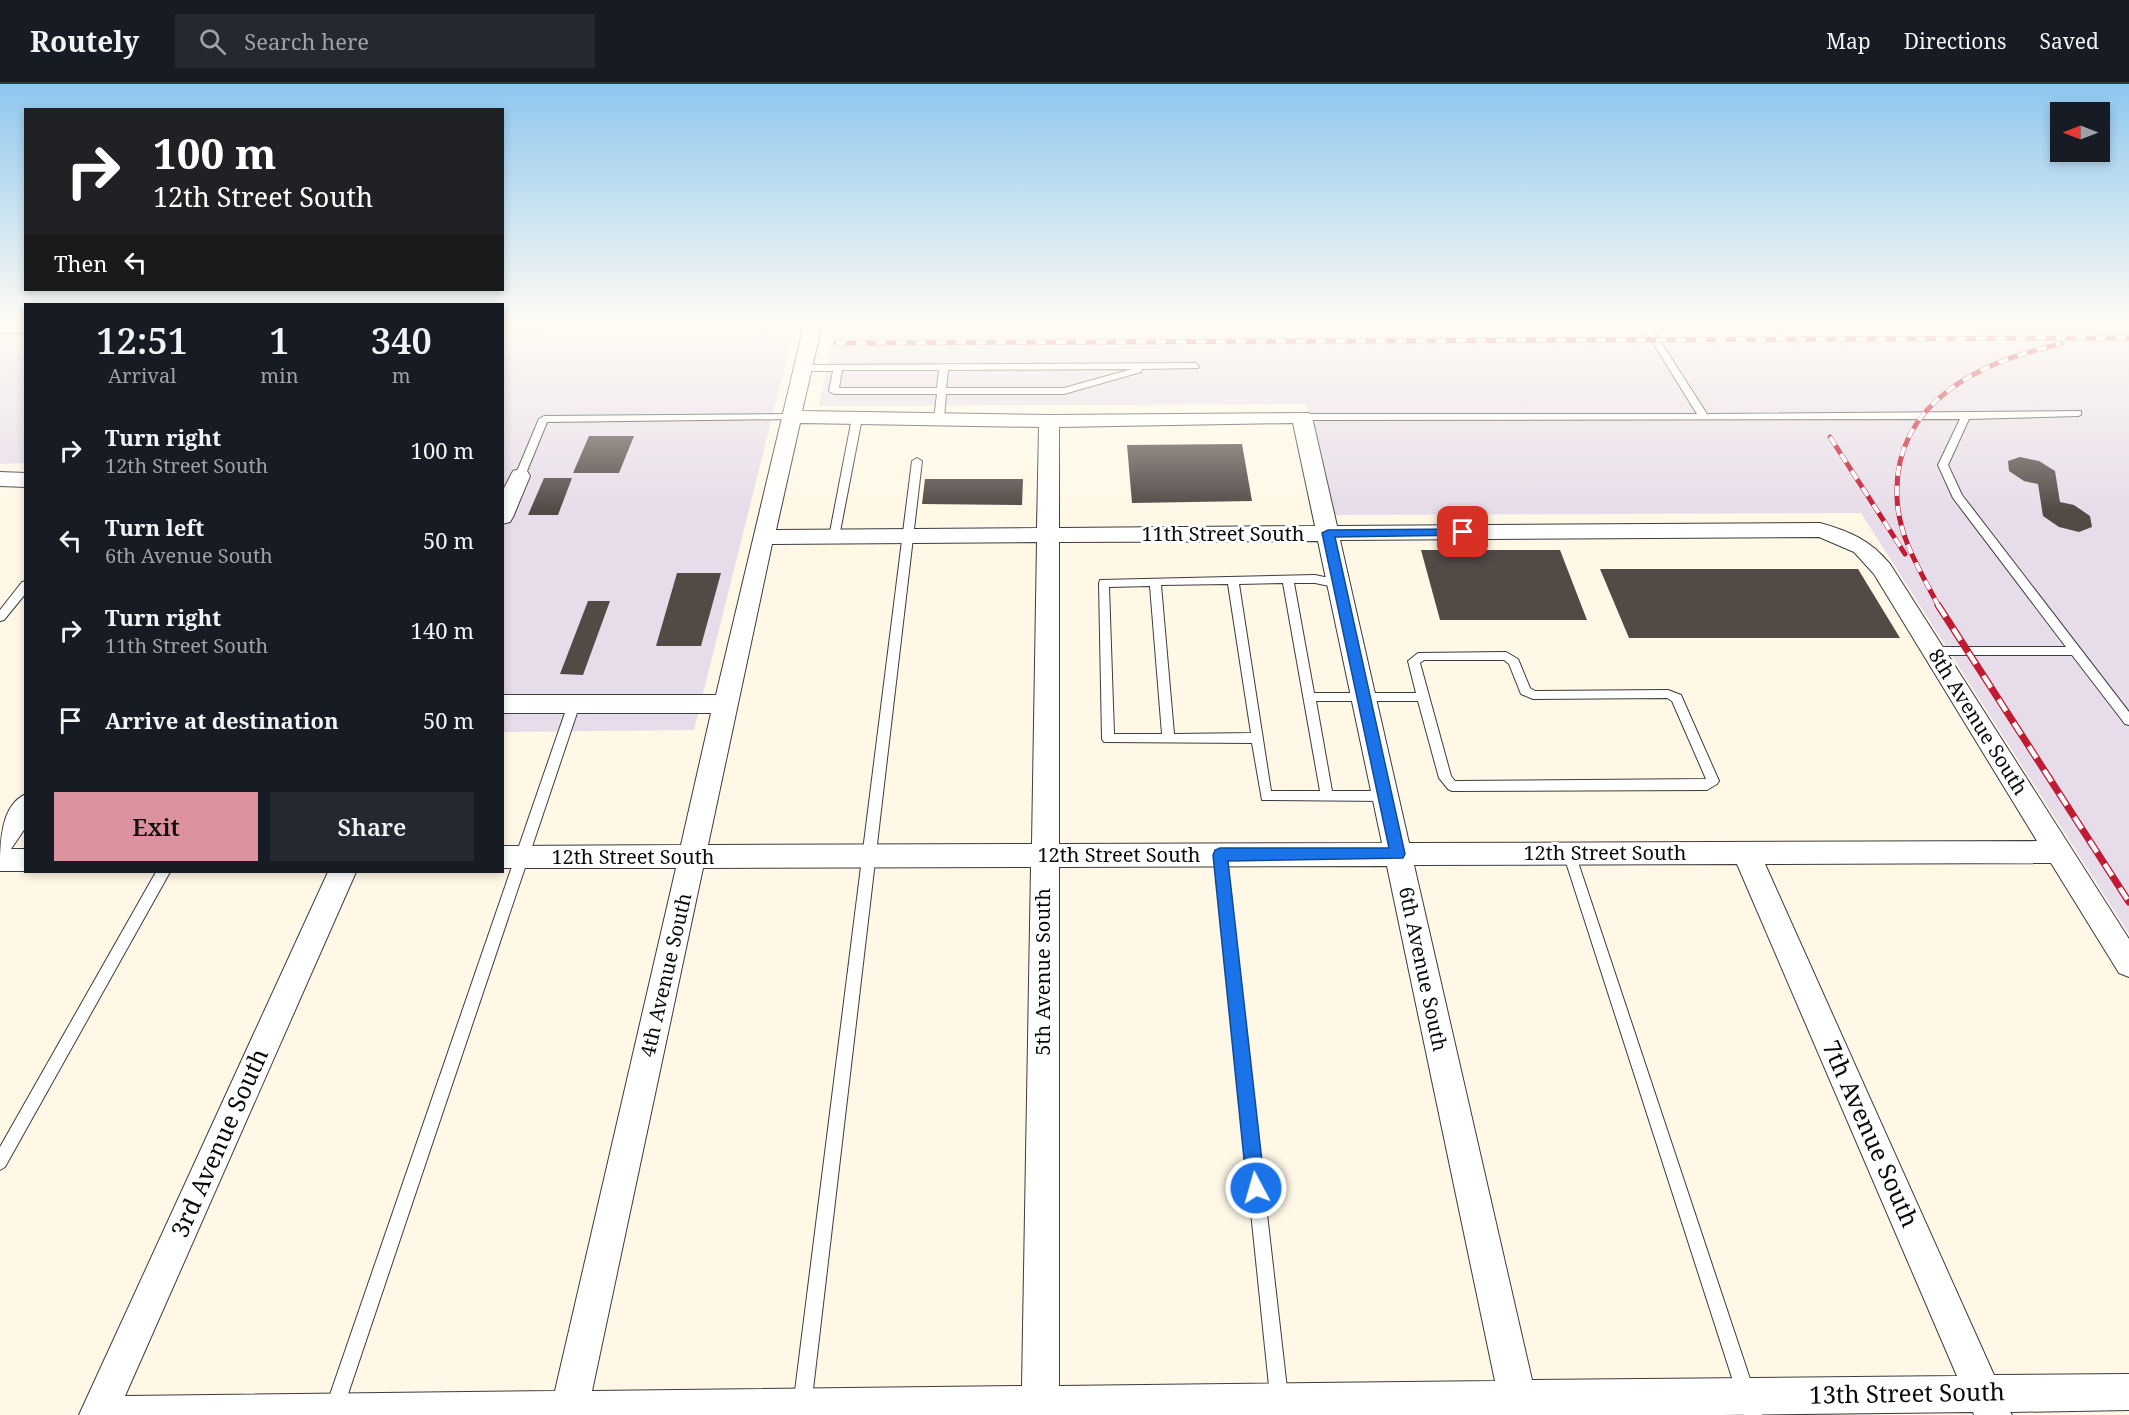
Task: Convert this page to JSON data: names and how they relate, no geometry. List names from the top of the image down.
{
  "streets": {
    "street": [
      "11th Street South",
      "8th Avenue South",
      "12th Street South",
      "6th Avenue South",
      "5th Avenue South",
      "4th Avenue South",
      "7th Avenue South",
      "3rd Avenue South",
      "13th Street South"
    ]
  },
  "crossings": [
    ["11th Street South", "8th Avenue South"],
    ["11th Street South", "6th Avenue South"],
    ["11th Street South", "5th Avenue South"],
    ["11th Street South", "4th Avenue South"],
    ["8th Avenue South", "12th Street South"],
    ["12th Street South", "6th Avenue South"],
    ["12th Street South", "5th Avenue South"],
    ["12th Street South", "4th Avenue South"],
    ["12th Street South", "7th Avenue South"],
    ["6th Avenue South", "13th Street South"],
    ["5th Avenue South", "13th Street South"],
    ["4th Avenue South", "13th Street South"],
    ["7th Avenue South", "13th Street South"],
    ["3rd Avenue South", "13th Street South"]
  ],
  "north": "left",
  "page": {
    "header": "Routely",
    "search": "Search here",
    "nav": ["Map", "Directions", "Saved"],
    "turn": ["100 m", "12th Street South"],
    "then": "Then",
    "eta": [
      "12:51",
      "Arrival",
      "1",
      "min",
      "340",
      "m"
    ],
    "list": [
      {
        "name": "Turn right",
        "note": "12th Street South",
        "value": "100 m"
      },
      {
        "name": "Turn left",
        "note": "6th Avenue South",
        "value": "50 m"
      },
      {
        "name": "Turn right",
        "note": "11th Street South",
        "value": "140 m"
      },
      {
        "name": "Arrive at destination",
        "value": "50 m"
      }
    ],
    "buttons": ["Exit", "Share"]
  }
}
